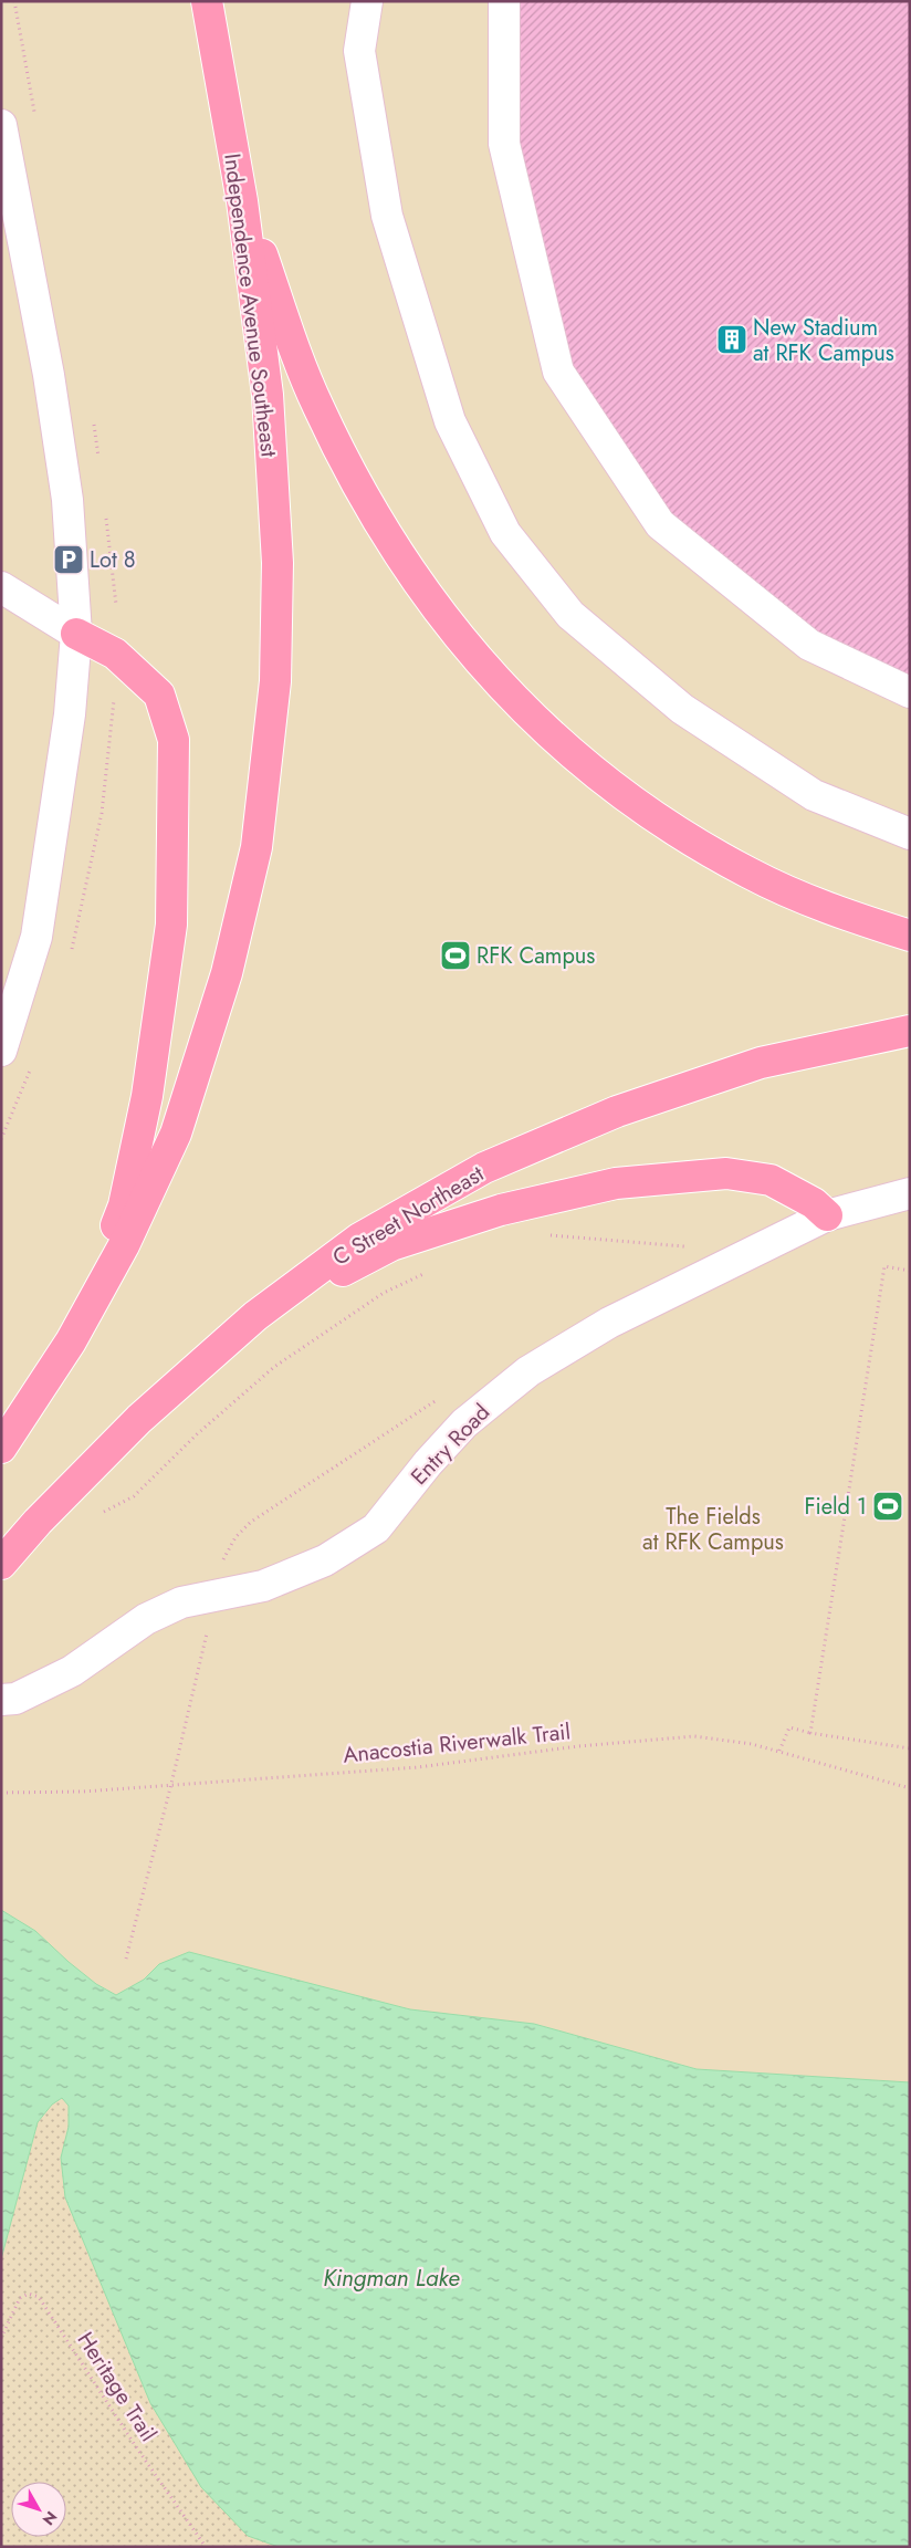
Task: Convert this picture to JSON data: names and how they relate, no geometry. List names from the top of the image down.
{
  "streets": {
    "main road": ["Independence Avenue Southeast", "C Street Northeast"],
    "street": ["Entry Road"],
    "path": ["Anacostia Riverwalk Trail", "Heritage Trail"]
  },
  "water": ["Kingman Lake"],
  "parks": ["The Fields at RFK Campus"],
  "places": {
    "building": ["New Stadium at RFK Campus"],
    "parking": ["Lot 8"],
    "sports": ["RFK Campus", "Field 1"]
  },
  "north": "bottom right"
}
